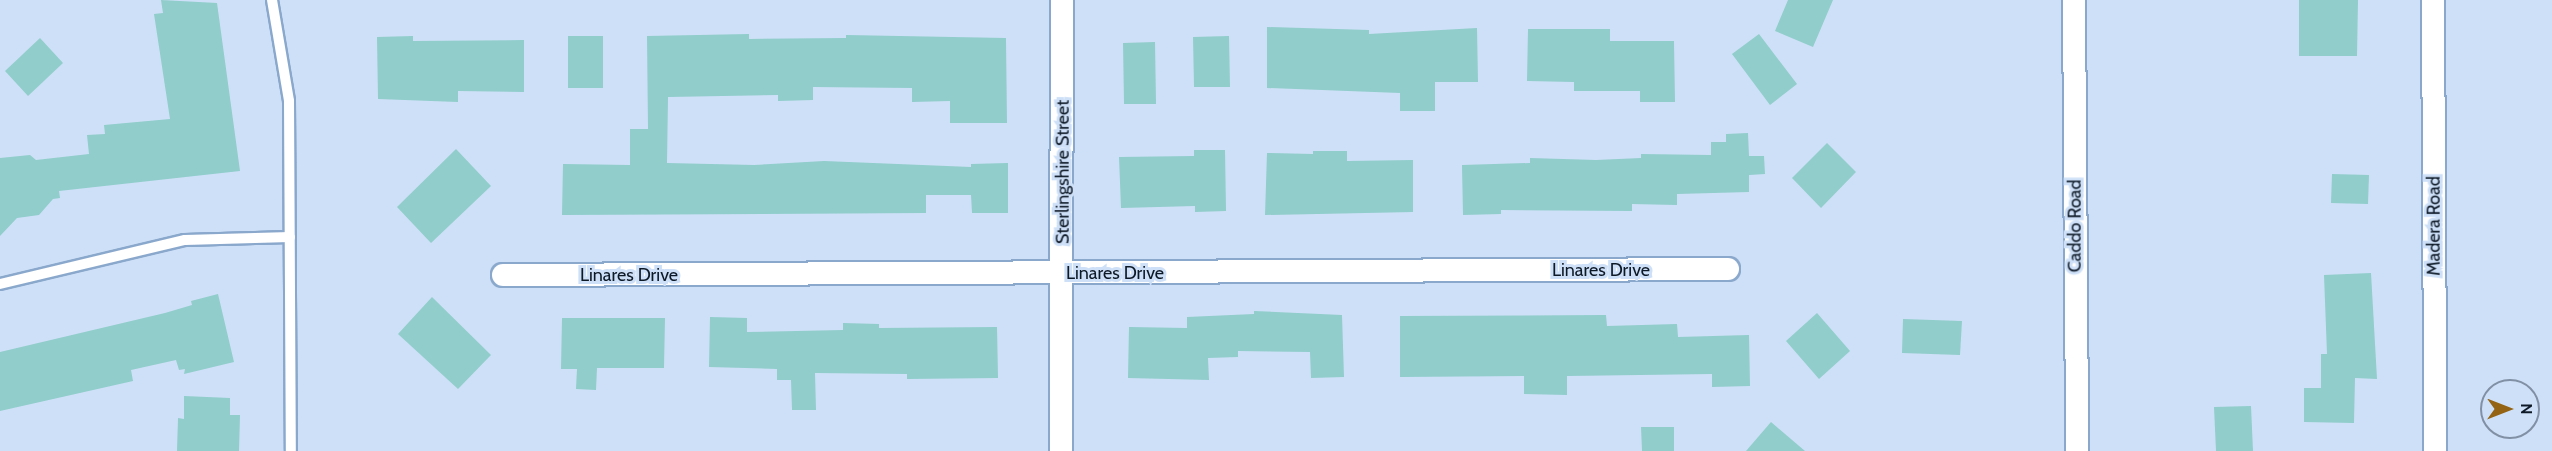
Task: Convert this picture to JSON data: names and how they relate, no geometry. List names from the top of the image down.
{
  "streets": {
    "street": [
      "Sterlingshire Street",
      "Caddo Road",
      "Madera Road",
      "Linares Drive"
    ]
  },
  "crossings": [
    ["Sterlingshire Street", "Linares Drive"]
  ],
  "north": "right"
}
